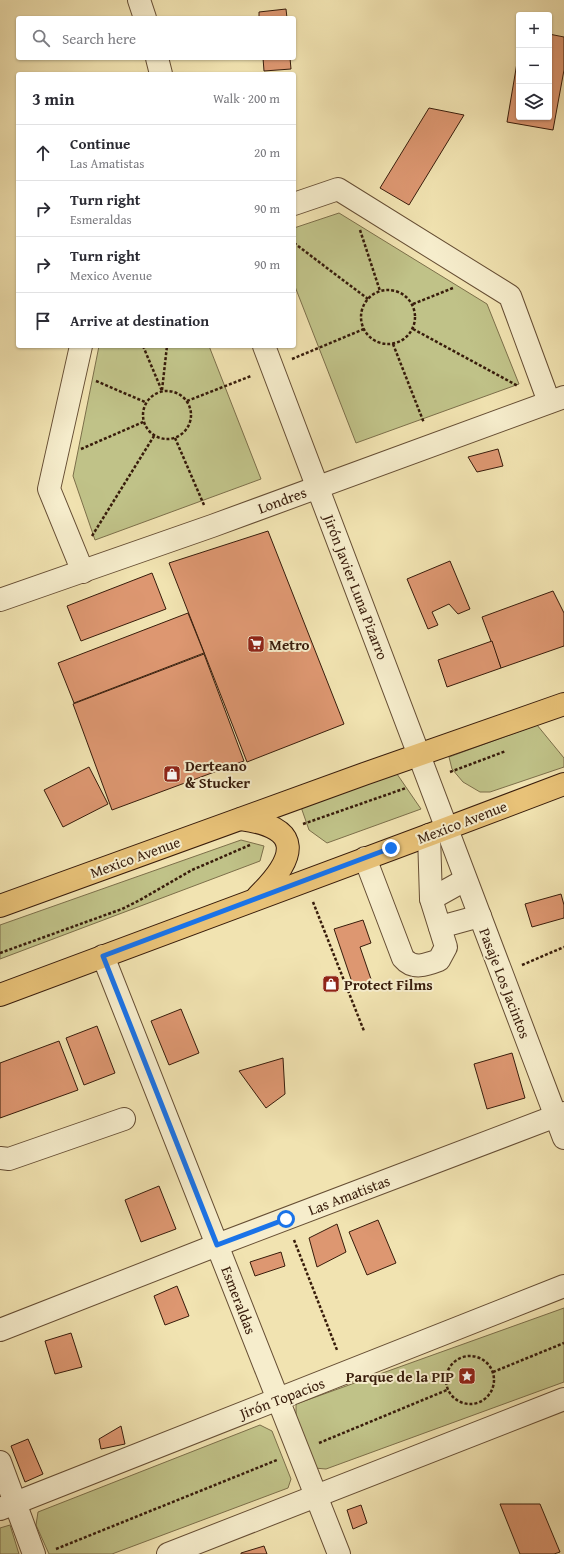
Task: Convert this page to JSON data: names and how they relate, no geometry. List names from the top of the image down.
{
  "streets": {
    "main road": ["Mexico Avenue"],
    "street": [
      "Londres",
      "Jirón Javier Luna Pizarro",
      "Pasaje Los Jacintos",
      "Las Amatistas",
      "Esmeraldas",
      "Jirón Topacios"
    ]
  },
  "crossings": [
    ["Londres", "Jirón Javier Luna Pizarro"],
    ["Jirón Javier Luna Pizarro", "Mexico Avenue"],
    ["Jirón Javier Luna Pizarro", "Pasaje Los Jacintos"],
    ["Mexico Avenue", "Pasaje Los Jacintos"],
    ["Mexico Avenue", "Esmeraldas"],
    ["Pasaje Los Jacintos", "Las Amatistas"],
    ["Las Amatistas", "Esmeraldas"],
    ["Esmeraldas", "Jirón Topacios"]
  ],
  "places": {
    "supermarket": ["Metro"],
    "shop": ["Derteano & Stucker", "Protect Films"],
    "place": ["Parque de la PIP"]
  },
  "page": {
    "map_buttons": ["+", "−"],
    "search": "Search here",
    "heading": ["3 min", "Walk · 200 m"],
    "list": [
      ["Continue", "Las Amatistas", "20 m"],
      ["Turn right", "Esmeraldas", "90 m"],
      ["Turn right", "Mexico Avenue", "90 m"],
      "Arrive at destination"
    ]
  }
}
